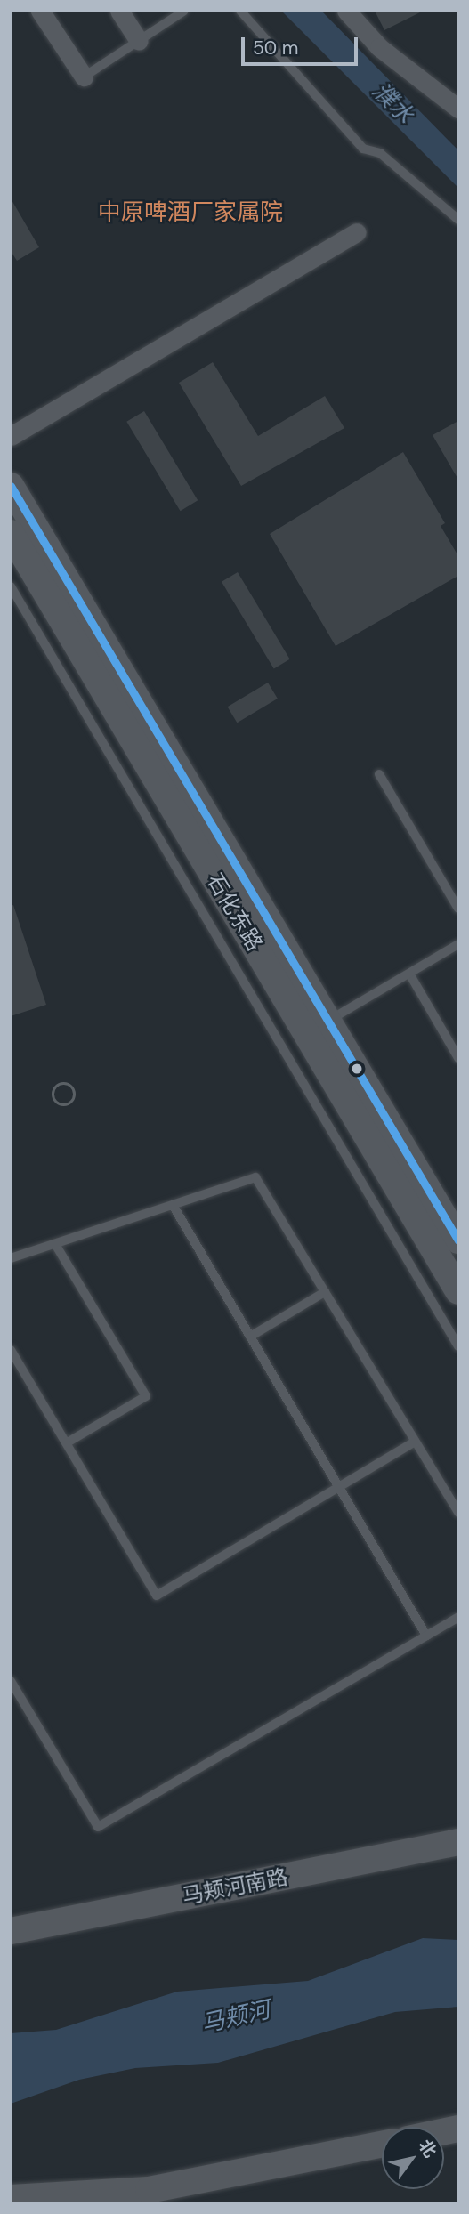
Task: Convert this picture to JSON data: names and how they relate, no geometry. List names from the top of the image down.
{
  "streets": {
    "main road": ["石化东路", "马颊河南路"]
  },
  "districts": ["中原啤酒厂家属院"],
  "water": ["濮水", "马颊河"],
  "scale_bar": "50 m",
  "north": "top right"
}
